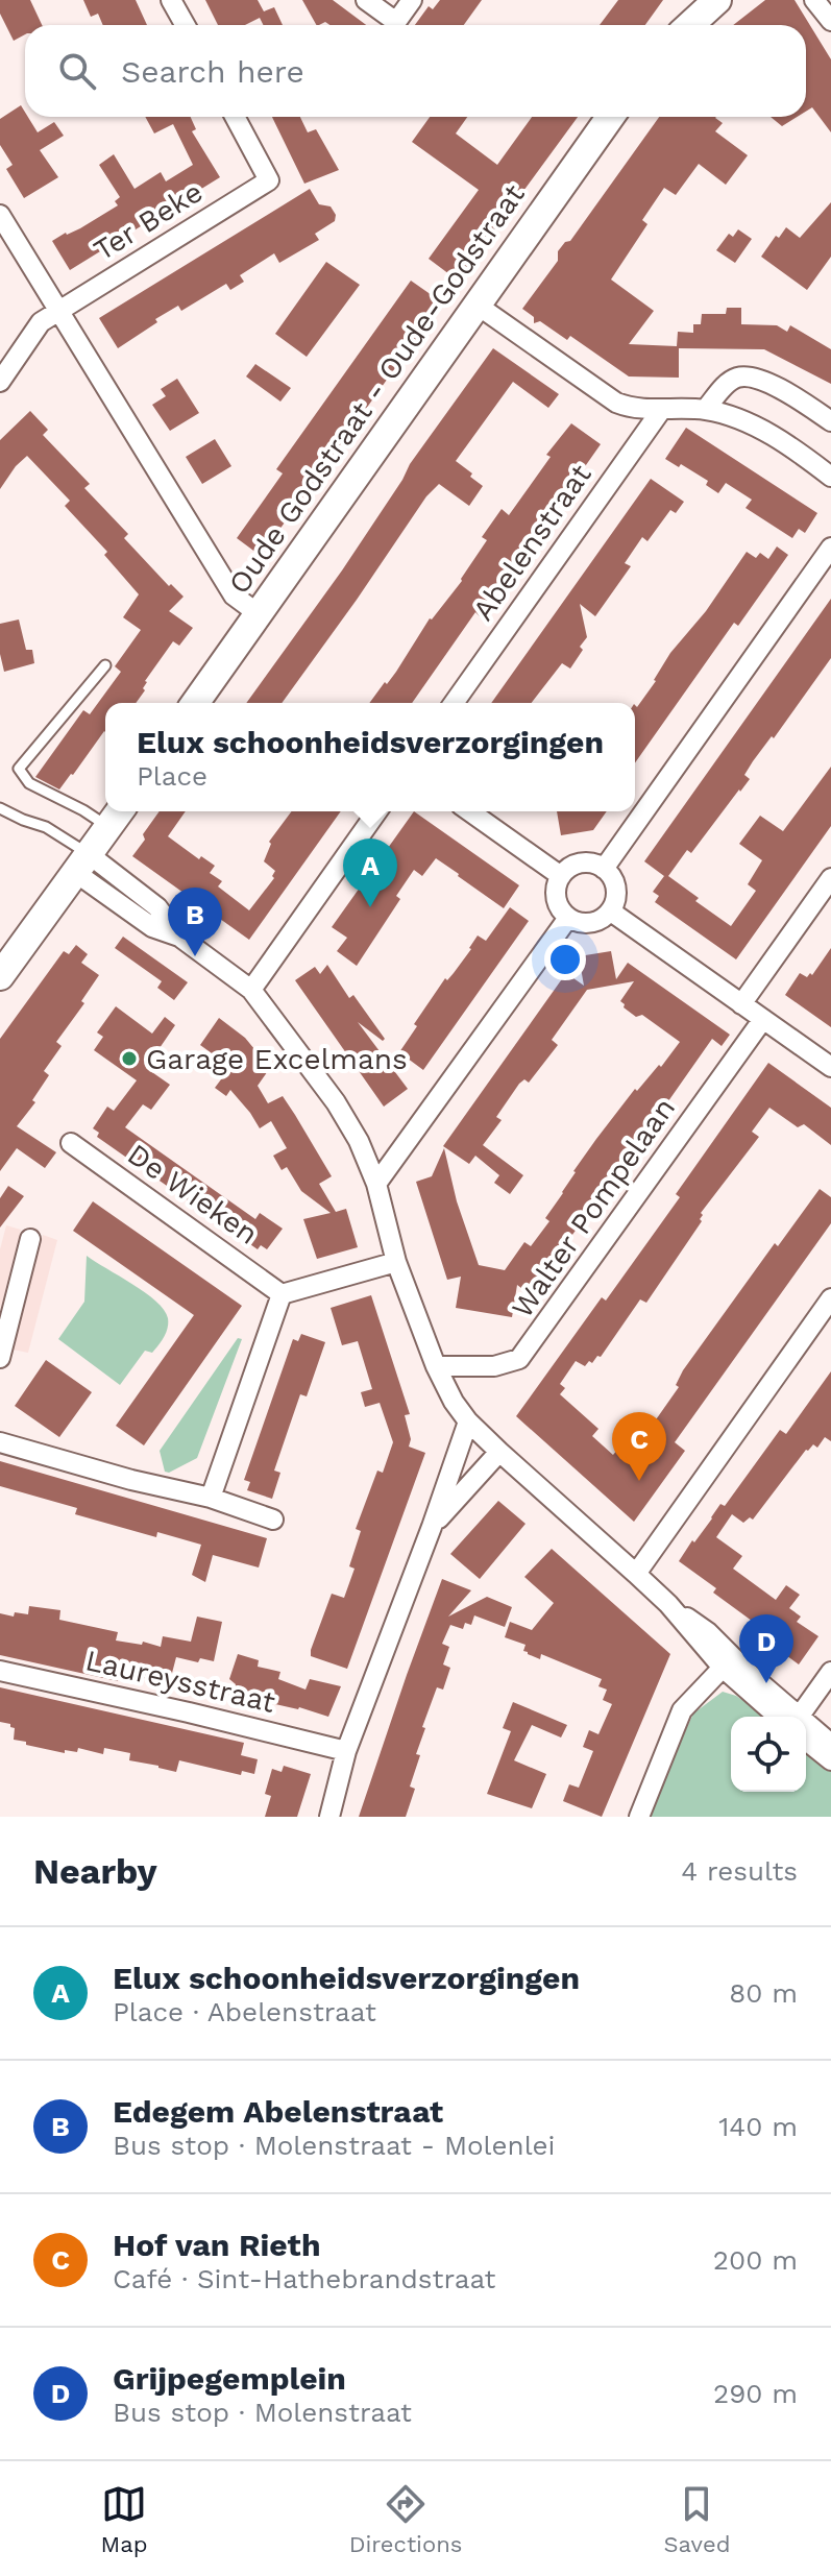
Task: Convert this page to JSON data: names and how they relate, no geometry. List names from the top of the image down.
{
  "streets": {
    "street": [
      "Ter Beke",
      "Oude Godstraat - Oude-Godstraat",
      "Abelenstraat",
      "De Wieken",
      "Walter Pompelaan",
      "Laureysstraat"
    ]
  },
  "places": ["Garage Excelmans"],
  "page": {
    "search": "Search here",
    "popup": ["Elux schoonheidsverzorgingen", "Place"],
    "pins": [
      "A",
      "B",
      "C",
      "D"
    ],
    "heading": ["Nearby", "4 results"],
    "list": [
      {
        "mark": "A",
        "name": "Elux schoonheidsverzorgingen",
        "note": "Place · Abelenstraat",
        "value": "80 m"
      },
      {
        "mark": "B",
        "name": "Edegem Abelenstraat",
        "note": "Bus stop · Molenstraat - Molenlei",
        "value": "140 m"
      },
      {
        "mark": "C",
        "name": "Hof van Rieth",
        "note": "Café · Sint-Hathebrandstraat",
        "value": "200 m"
      },
      {
        "mark": "D",
        "name": "Grijpegemplein",
        "note": "Bus stop · Molenstraat",
        "value": "290 m"
      }
    ],
    "nav": ["Map", "Directions", "Saved"]
  }
}
